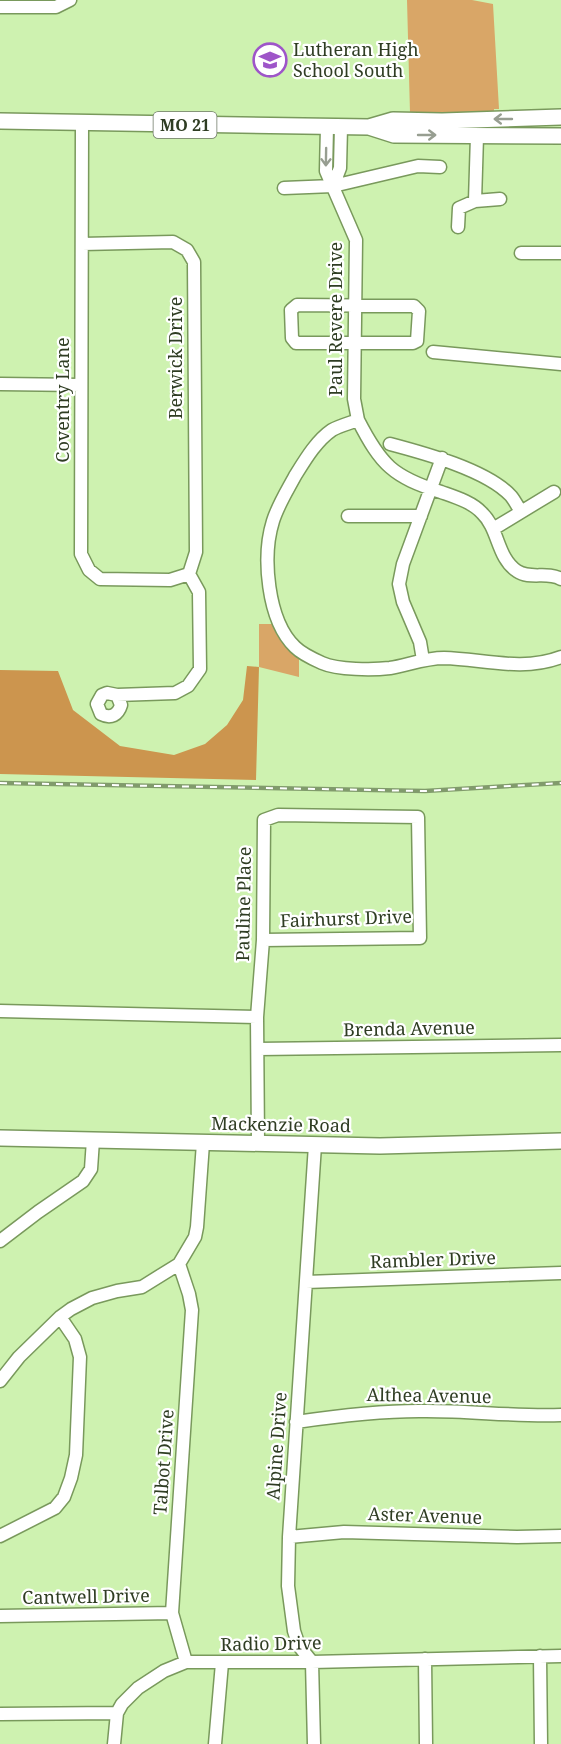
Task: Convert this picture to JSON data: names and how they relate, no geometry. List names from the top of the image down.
{
  "streets": {
    "main road": ["MO 21", "Mackenzie Road"],
    "street": [
      "Paul Revere Drive",
      "Berwick Drive",
      "Coventry Lane",
      "Pauline Place",
      "Fairhurst Drive",
      "Brenda Avenue",
      "Rambler Drive",
      "Althea Avenue",
      "Alpine Drive",
      "Talbot Drive",
      "Aster Avenue",
      "Cantwell Drive",
      "Radio Drive"
    ]
  },
  "crossings": [
    ["MO 21", "Paul Revere Drive"],
    ["MO 21", "Coventry Lane"],
    ["Berwick Drive", "Coventry Lane"],
    ["Pauline Place", "Fairhurst Drive"],
    ["Pauline Place", "Brenda Avenue"],
    ["Pauline Place", "Mackenzie Road"],
    ["Mackenzie Road", "Alpine Drive"],
    ["Rambler Drive", "Alpine Drive"],
    ["Althea Avenue", "Alpine Drive"],
    ["Alpine Drive", "Aster Avenue"],
    ["Alpine Drive", "Radio Drive"],
    ["Talbot Drive", "Cantwell Drive"],
    ["Talbot Drive", "Radio Drive"]
  ],
  "places": {
    "school or university": ["Lutheran High School South"]
  }
}
